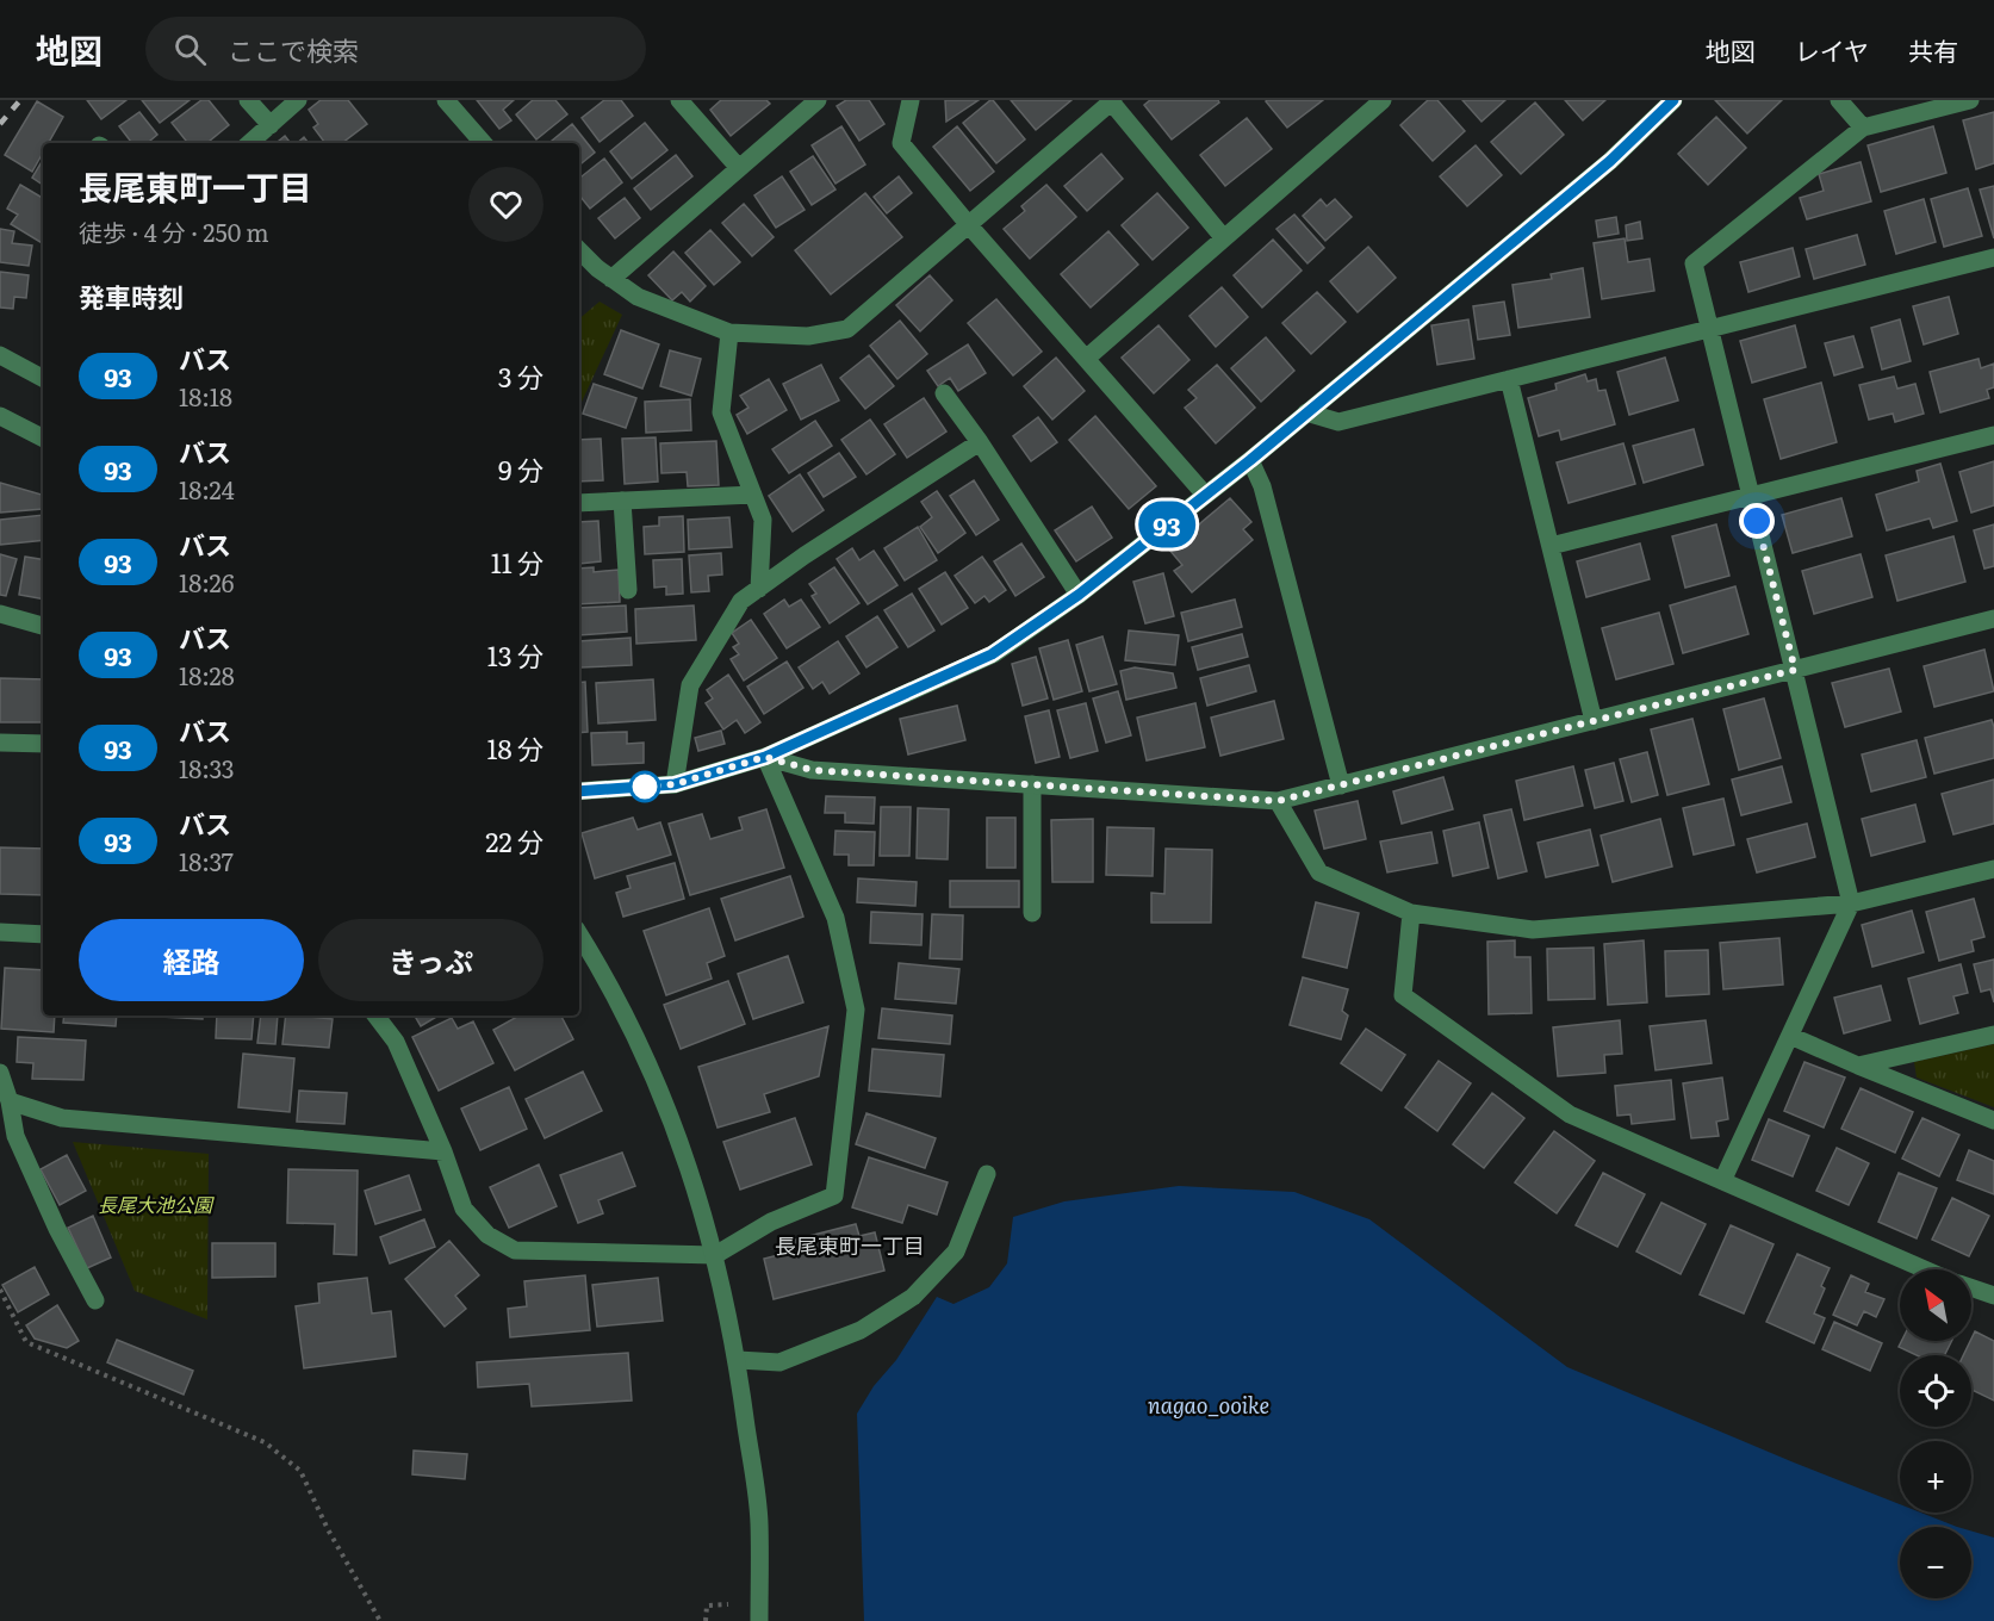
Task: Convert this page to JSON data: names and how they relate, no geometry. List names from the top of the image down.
{
  "districts": ["長尾東町一丁目"],
  "water": ["nagao_ooike"],
  "parks": ["長尾大池公園"],
  "lines": ["bus line 93"],
  "north": "top left",
  "page": {
    "header": "地図",
    "search": "ここで検索",
    "nav": ["地図", "レイヤ", "共有"],
    "on_map": "93",
    "heading": [
      ["長尾東町一丁目", "徒歩 · 4 分 · 250 m"],
      "発車時刻"
    ],
    "list": [
      {
        "mark": "93",
        "name": "バス",
        "note": "18:18",
        "value": "3 分"
      },
      {
        "mark": "93",
        "name": "バス",
        "note": "18:24",
        "value": "9 分"
      },
      {
        "mark": "93",
        "name": "バス",
        "note": "18:26",
        "value": "11 分"
      },
      {
        "mark": "93",
        "name": "バス",
        "note": "18:28",
        "value": "13 分"
      },
      {
        "mark": "93",
        "name": "バス",
        "note": "18:33",
        "value": "18 分"
      },
      {
        "mark": "93",
        "name": "バス",
        "note": "18:37",
        "value": "22 分"
      }
    ],
    "buttons": ["経路", "きっぷ"],
    "map_buttons": ["+", "−"]
  }
}
